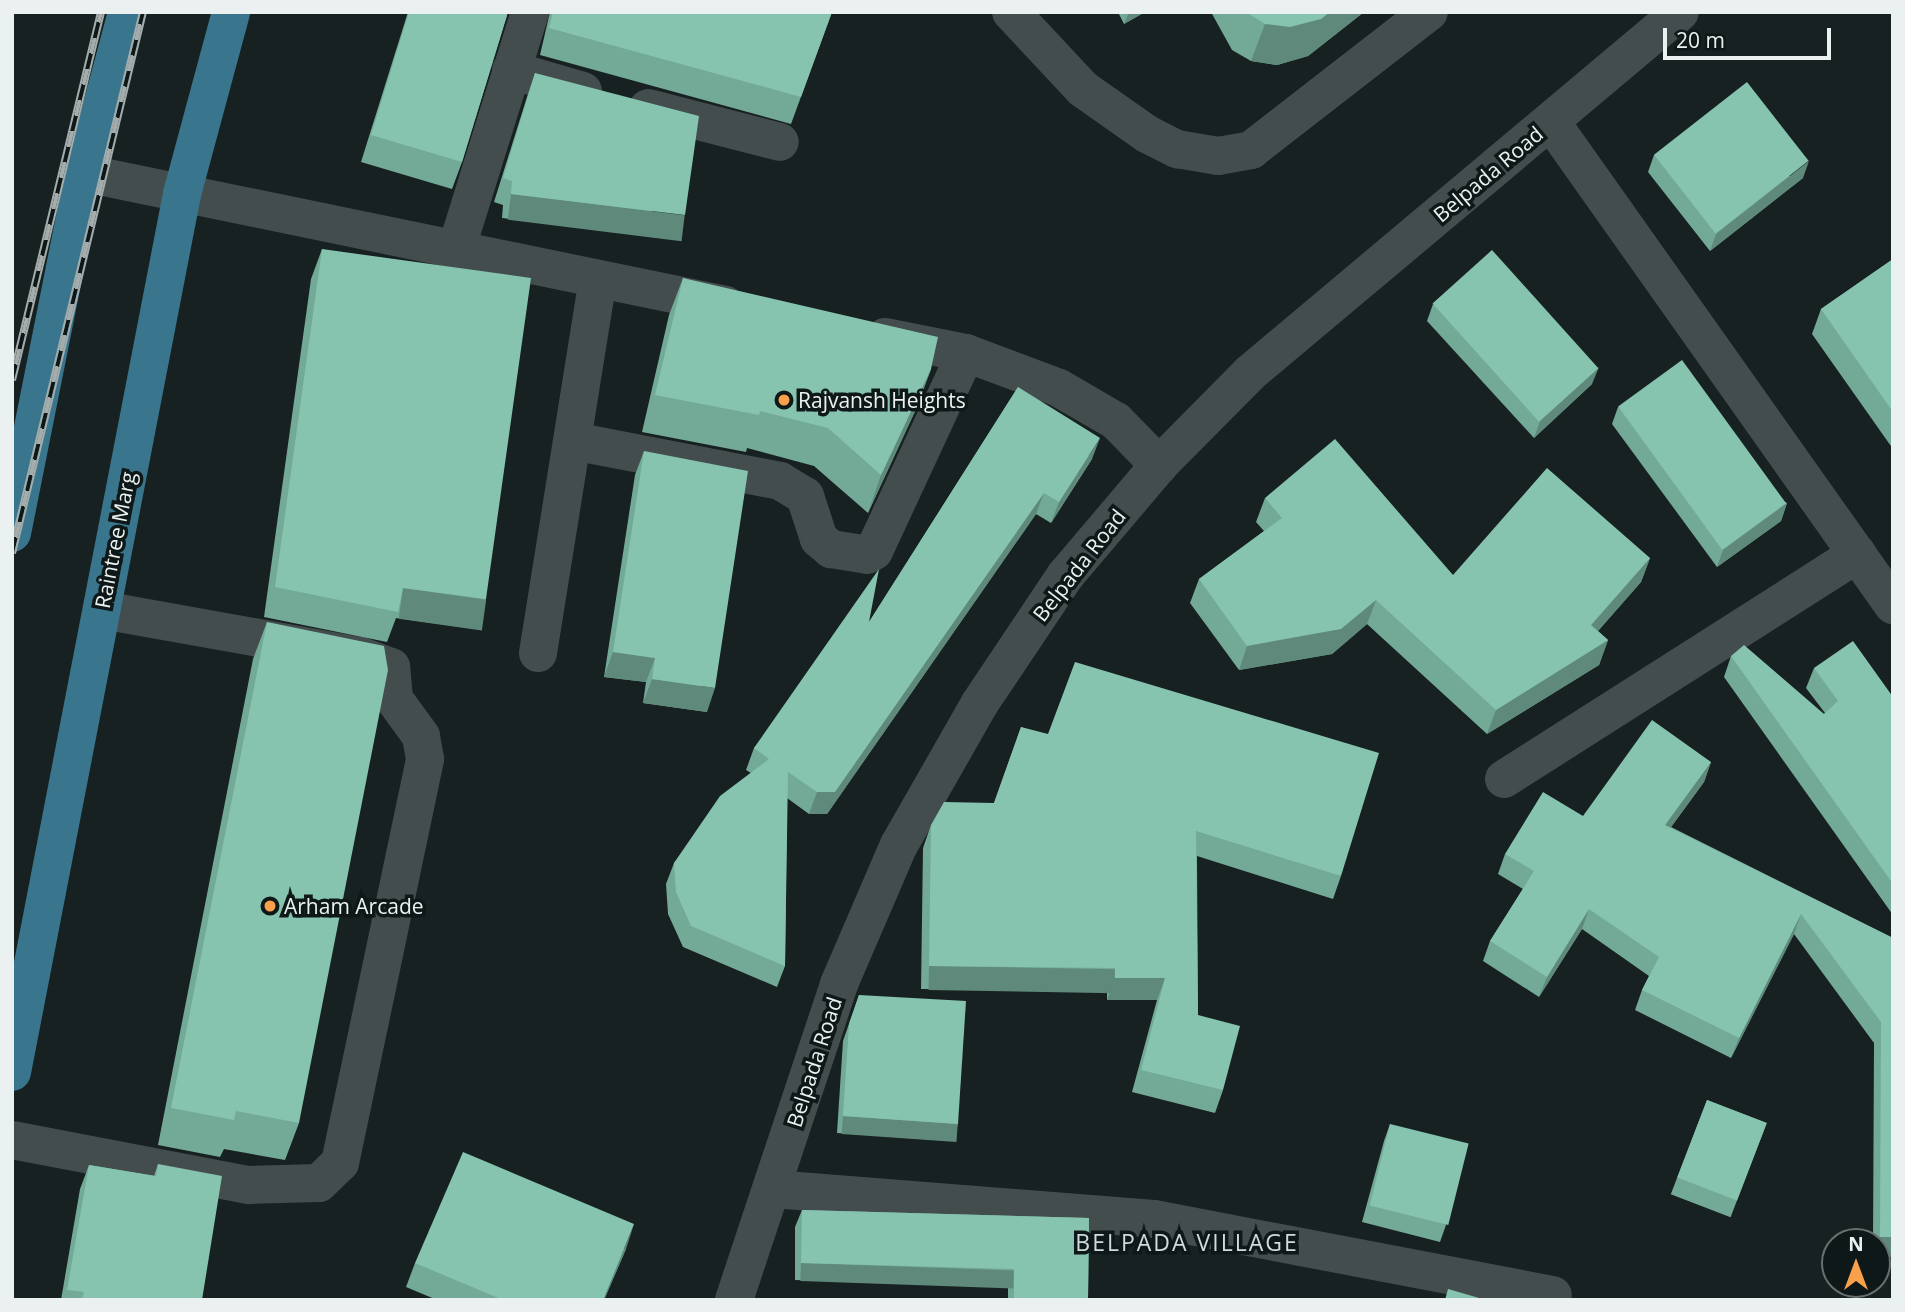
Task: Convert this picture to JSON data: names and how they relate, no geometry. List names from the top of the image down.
{
  "streets": {
    "main road": ["Raintree Marg"],
    "street": ["Belpada Road"]
  },
  "districts": ["BELPADA VILLAGE"],
  "places": ["Rajvansh Heights", "Arham Arcade"],
  "scale_bar": "20 m",
  "north": "top"
}
